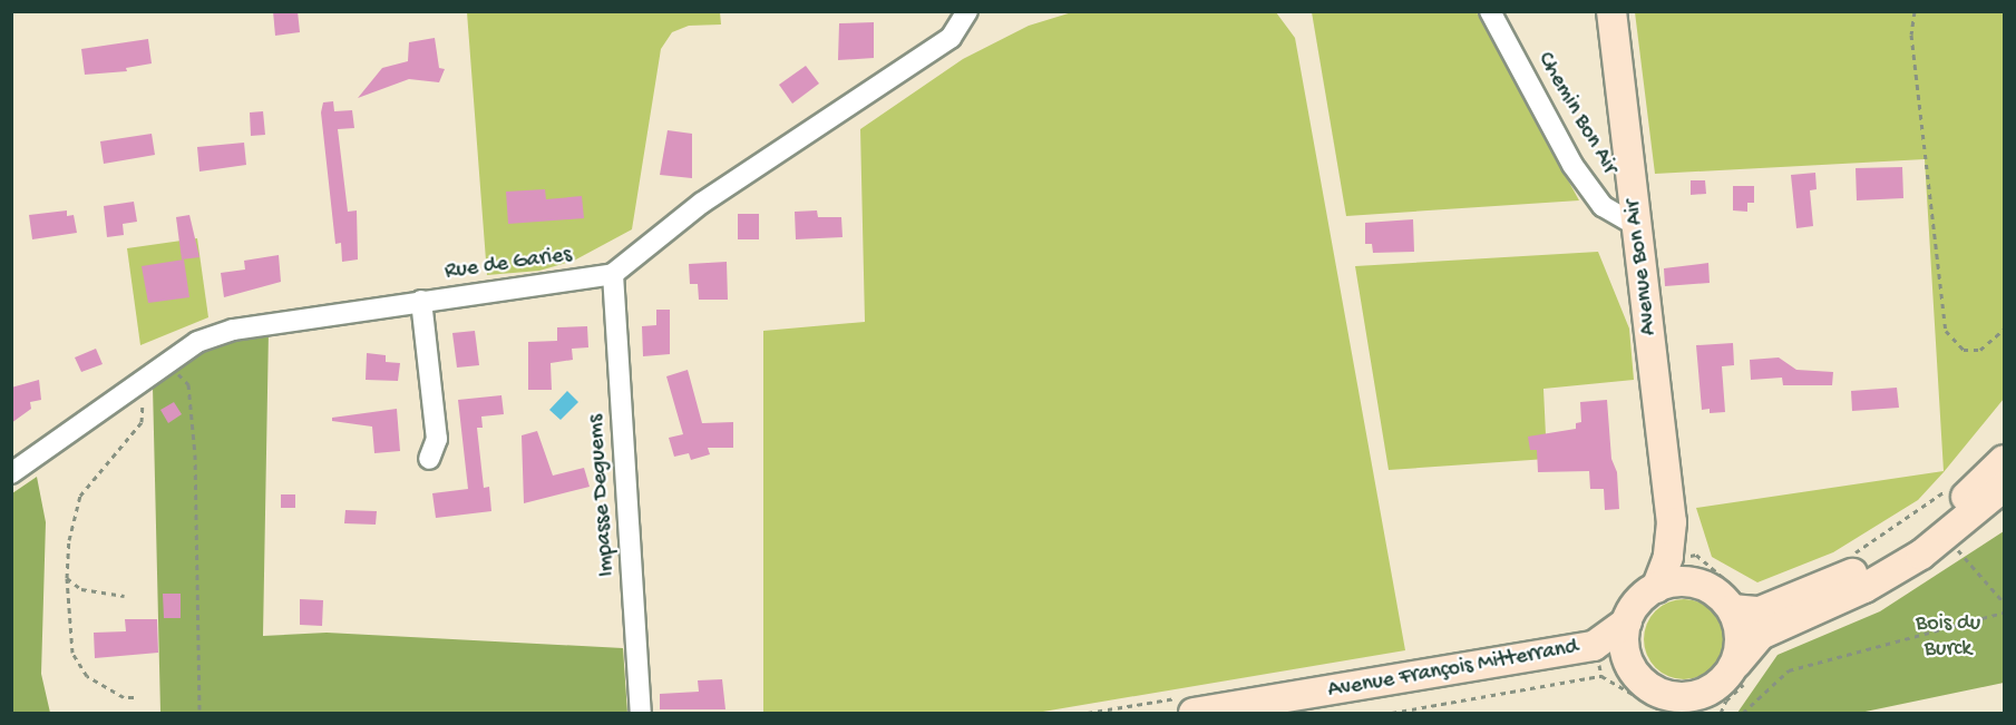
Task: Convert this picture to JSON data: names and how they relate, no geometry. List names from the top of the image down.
{
  "streets": {
    "main road": ["Avenue Bon Air", "Avenue François Mitterrand"],
    "street": ["Chemin Bon Air", "Rue de Garies", "Impasse Deguems"]
  },
  "crossings": [
    ["Chemin Bon Air", "Avenue Bon Air"],
    ["Rue de Garies", "Impasse Deguems"],
    ["Avenue Bon Air", "Avenue François Mitterrand"]
  ],
  "parks": ["Bois du Burck"]
}
